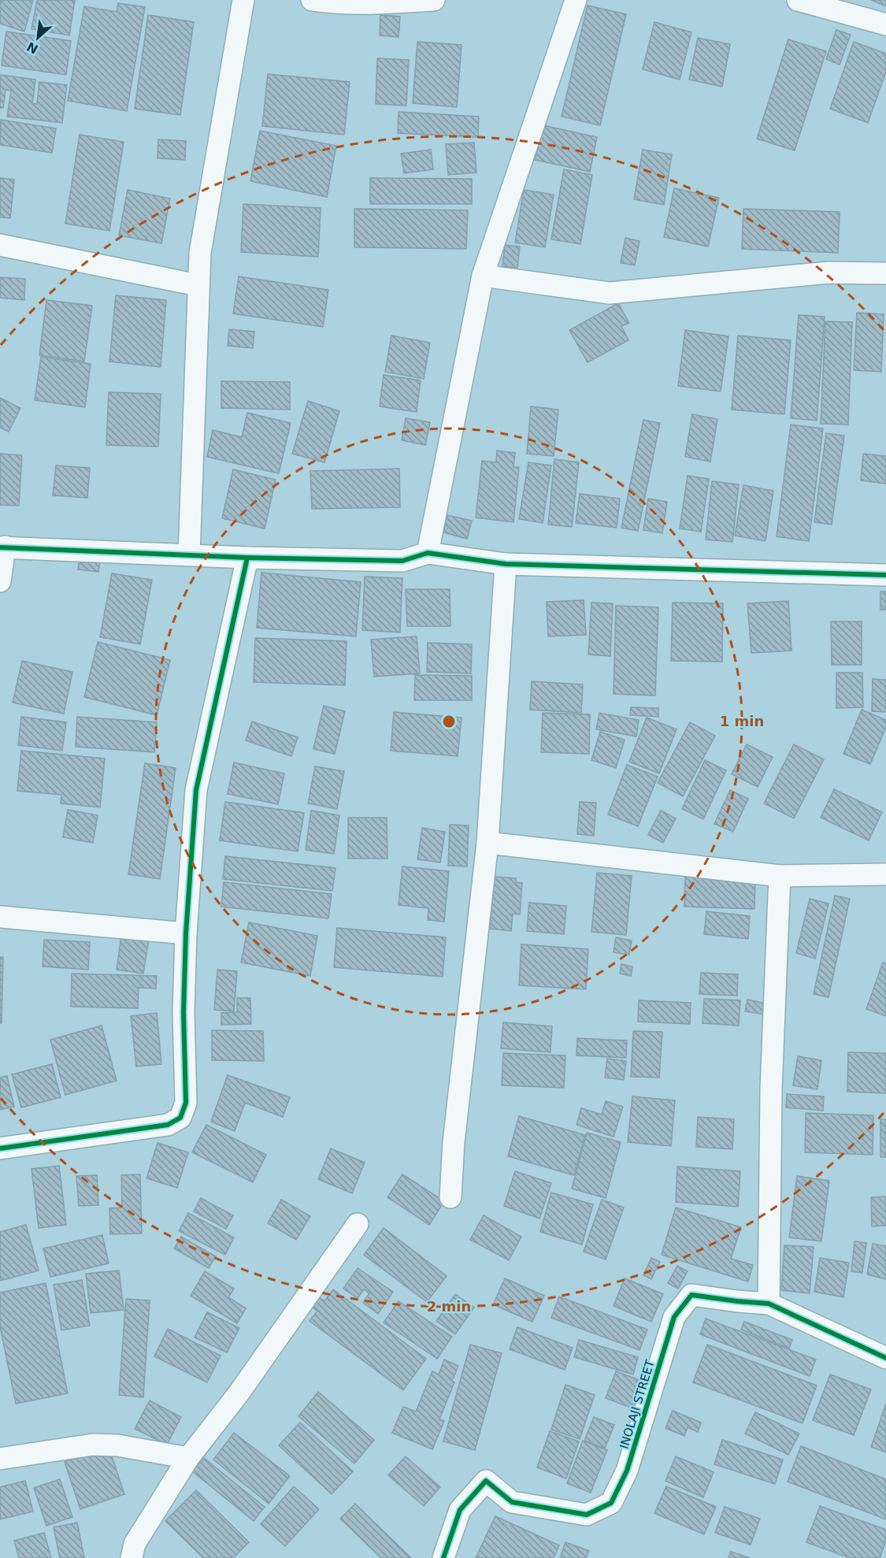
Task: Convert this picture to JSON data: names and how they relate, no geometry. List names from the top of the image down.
{
  "streets": {
    "street": ["INOLAJI STREET"]
  },
  "north": "bottom left",
  "rings": ["1 min", "2 min"]
}
